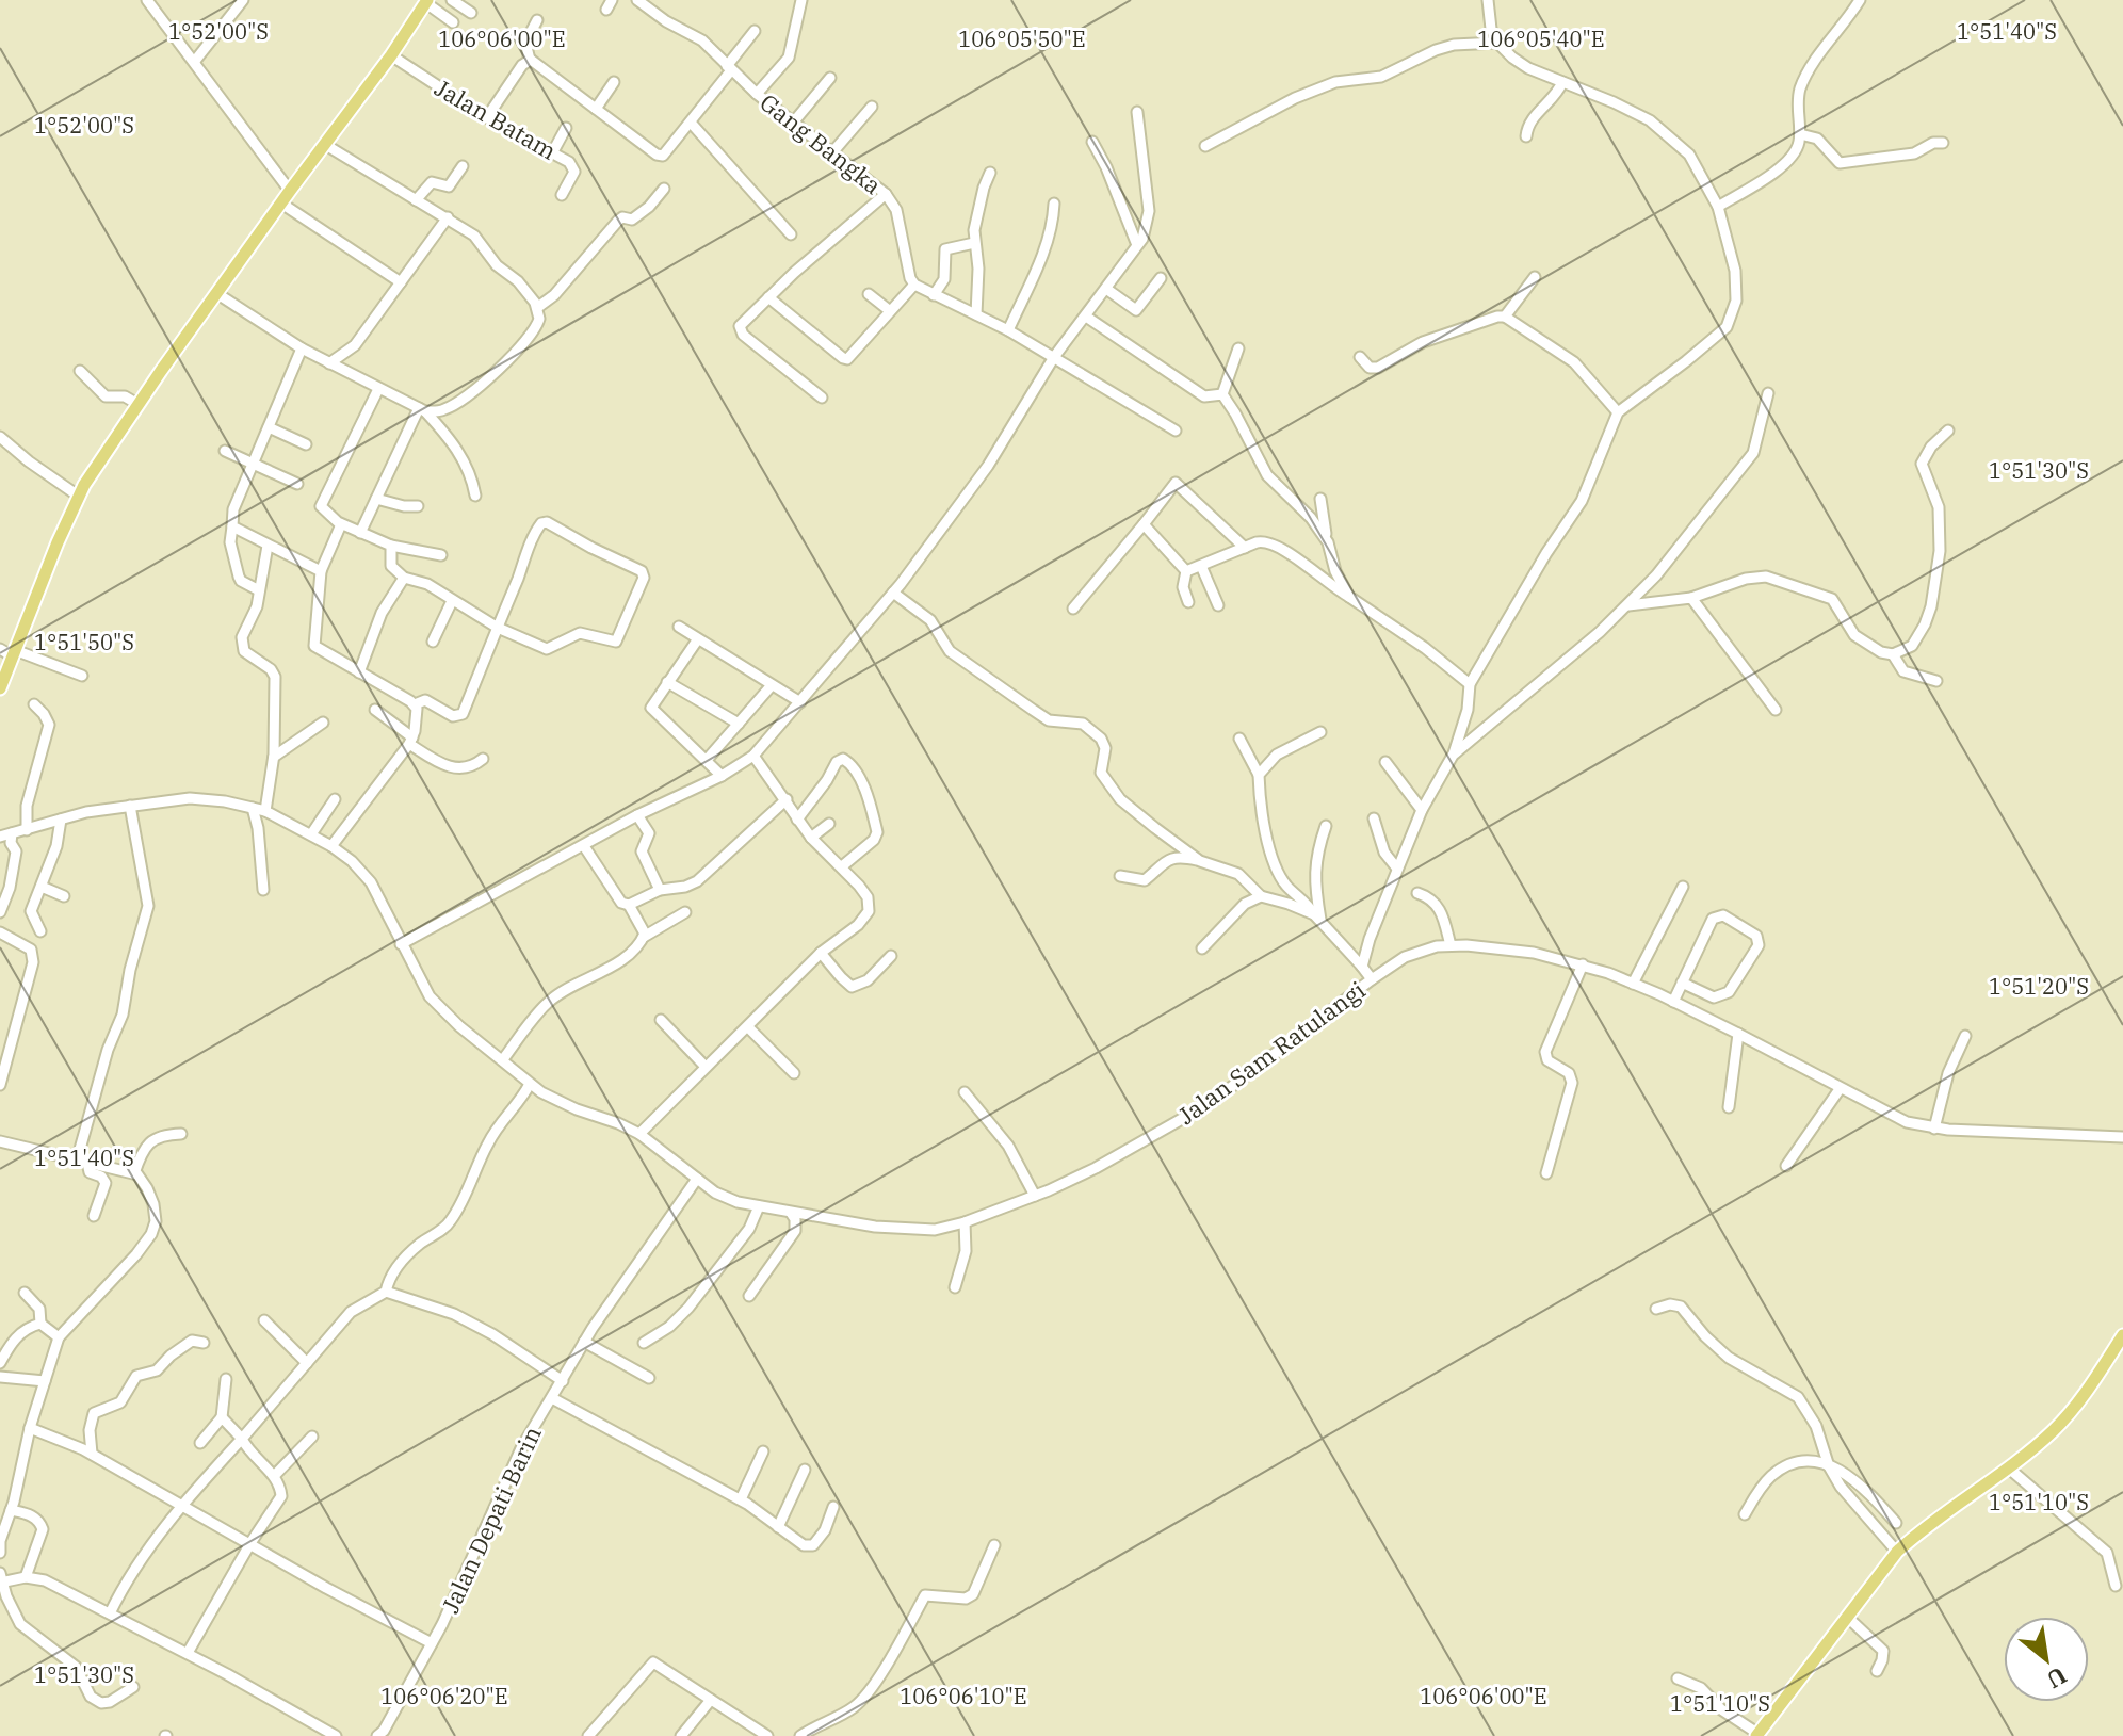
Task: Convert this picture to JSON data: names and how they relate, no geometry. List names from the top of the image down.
{
  "streets": {
    "street": [
      "Jalan Batam",
      "Gang Bangka",
      "Jalan Sam Ratulangi",
      "Jalan Depati Barin"
    ]
  },
  "crossings": [
    ["Jalan Sam Ratulangi", "Jalan Depati Barin"]
  ],
  "north": "bottom right",
  "coordinates": [
    "1°52'00\"S",
    "1°51'40\"S",
    "106°06'00\"E",
    "106°05'50\"E",
    "106°05'40\"E",
    "1°51'30\"S",
    "1°51'50\"S",
    "1°51'20\"S",
    "1°51'10\"S",
    "106°06'20\"E",
    "106°06'10\"E"
  ]
}
